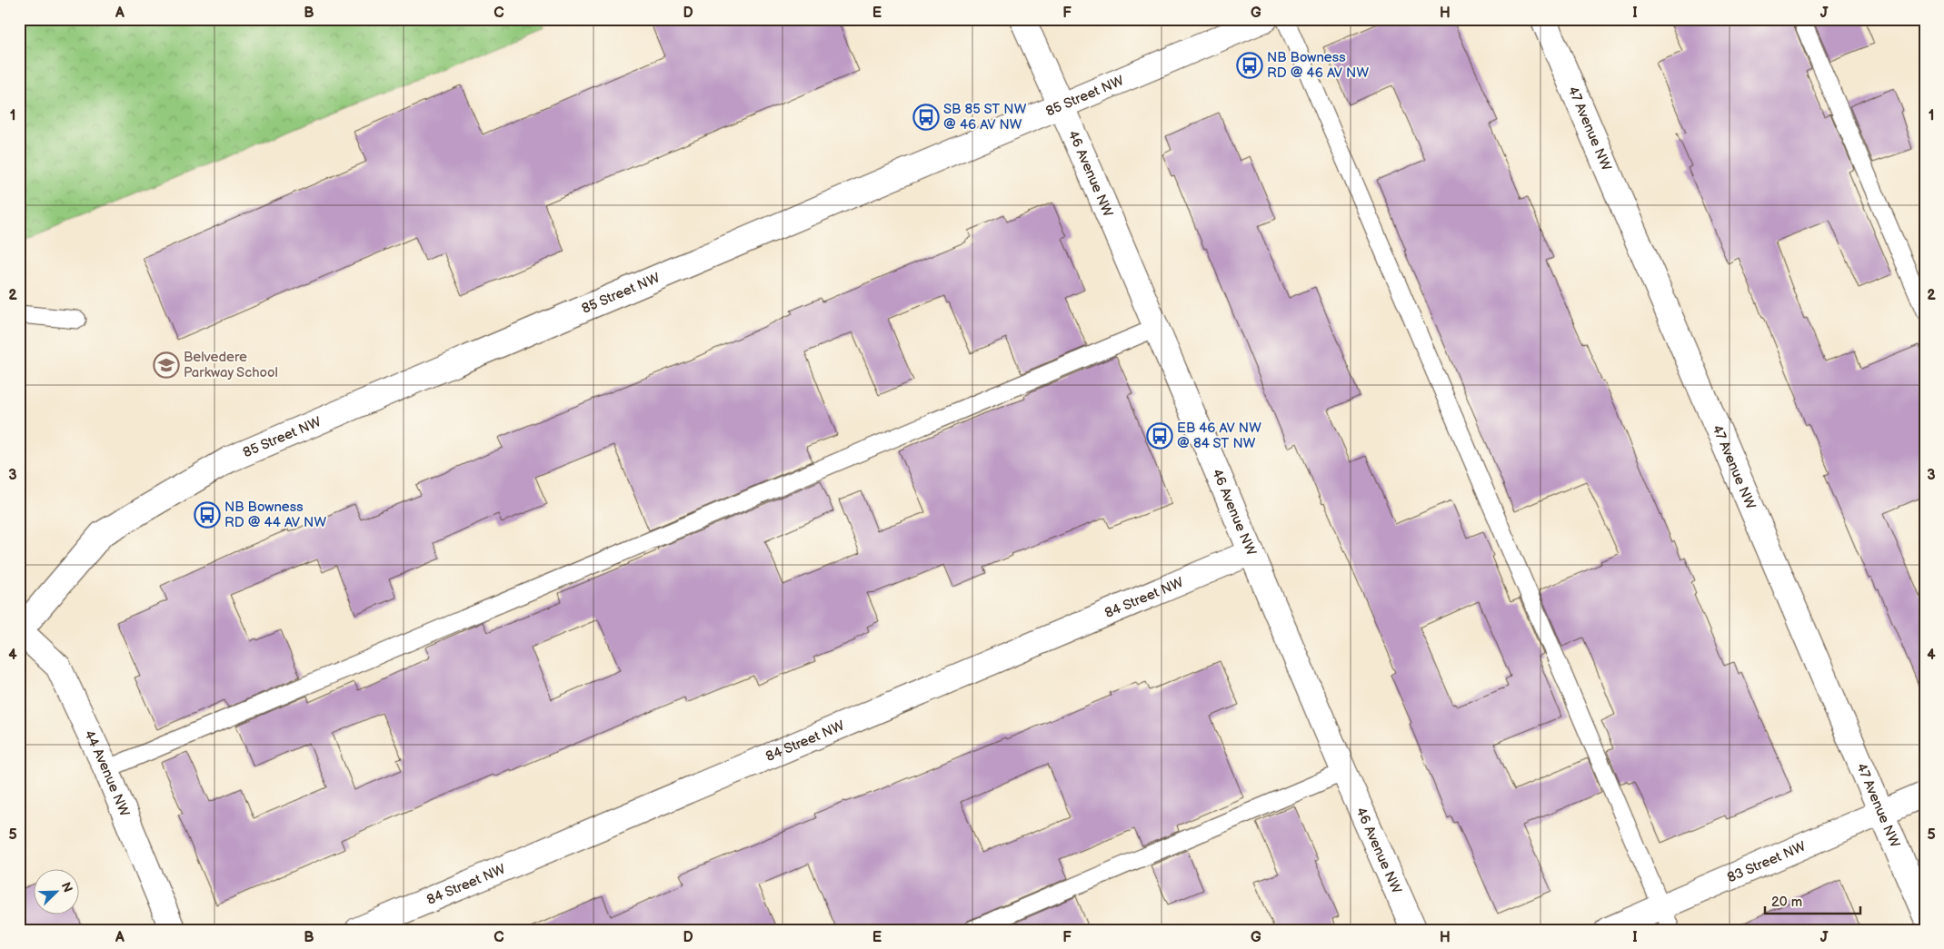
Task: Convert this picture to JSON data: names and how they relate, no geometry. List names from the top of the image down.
{
  "streets": {
    "street": [
      "85 Street NW",
      "47 Avenue NW",
      "46 Avenue NW",
      "84 Street NW",
      "44 Avenue NW",
      "83 Street NW"
    ]
  },
  "crossings": [
    ["85 Street NW", "46 Avenue NW"],
    ["85 Street NW", "44 Avenue NW"],
    ["47 Avenue NW", "83 Street NW"],
    ["46 Avenue NW", "84 Street NW"]
  ],
  "places": {
    "bus stop": [
      "NB Bowness RD @ 46 AV NW",
      "SB 85 ST NW @ 46 AV NW",
      "EB 46 AV NW @ 84 ST NW",
      "NB Bowness RD @ 44 AV NW"
    ],
    "school or university": ["Belvedere Parkway School"]
  },
  "scale_bar": "20 m",
  "north": "top right",
  "grid": {
    "columns": [
      "A",
      "B",
      "C",
      "D",
      "E",
      "F",
      "G",
      "H",
      "I",
      "J"
    ],
    "rows": [
      "1",
      "2",
      "3",
      "4",
      "5"
    ]
  }
}
